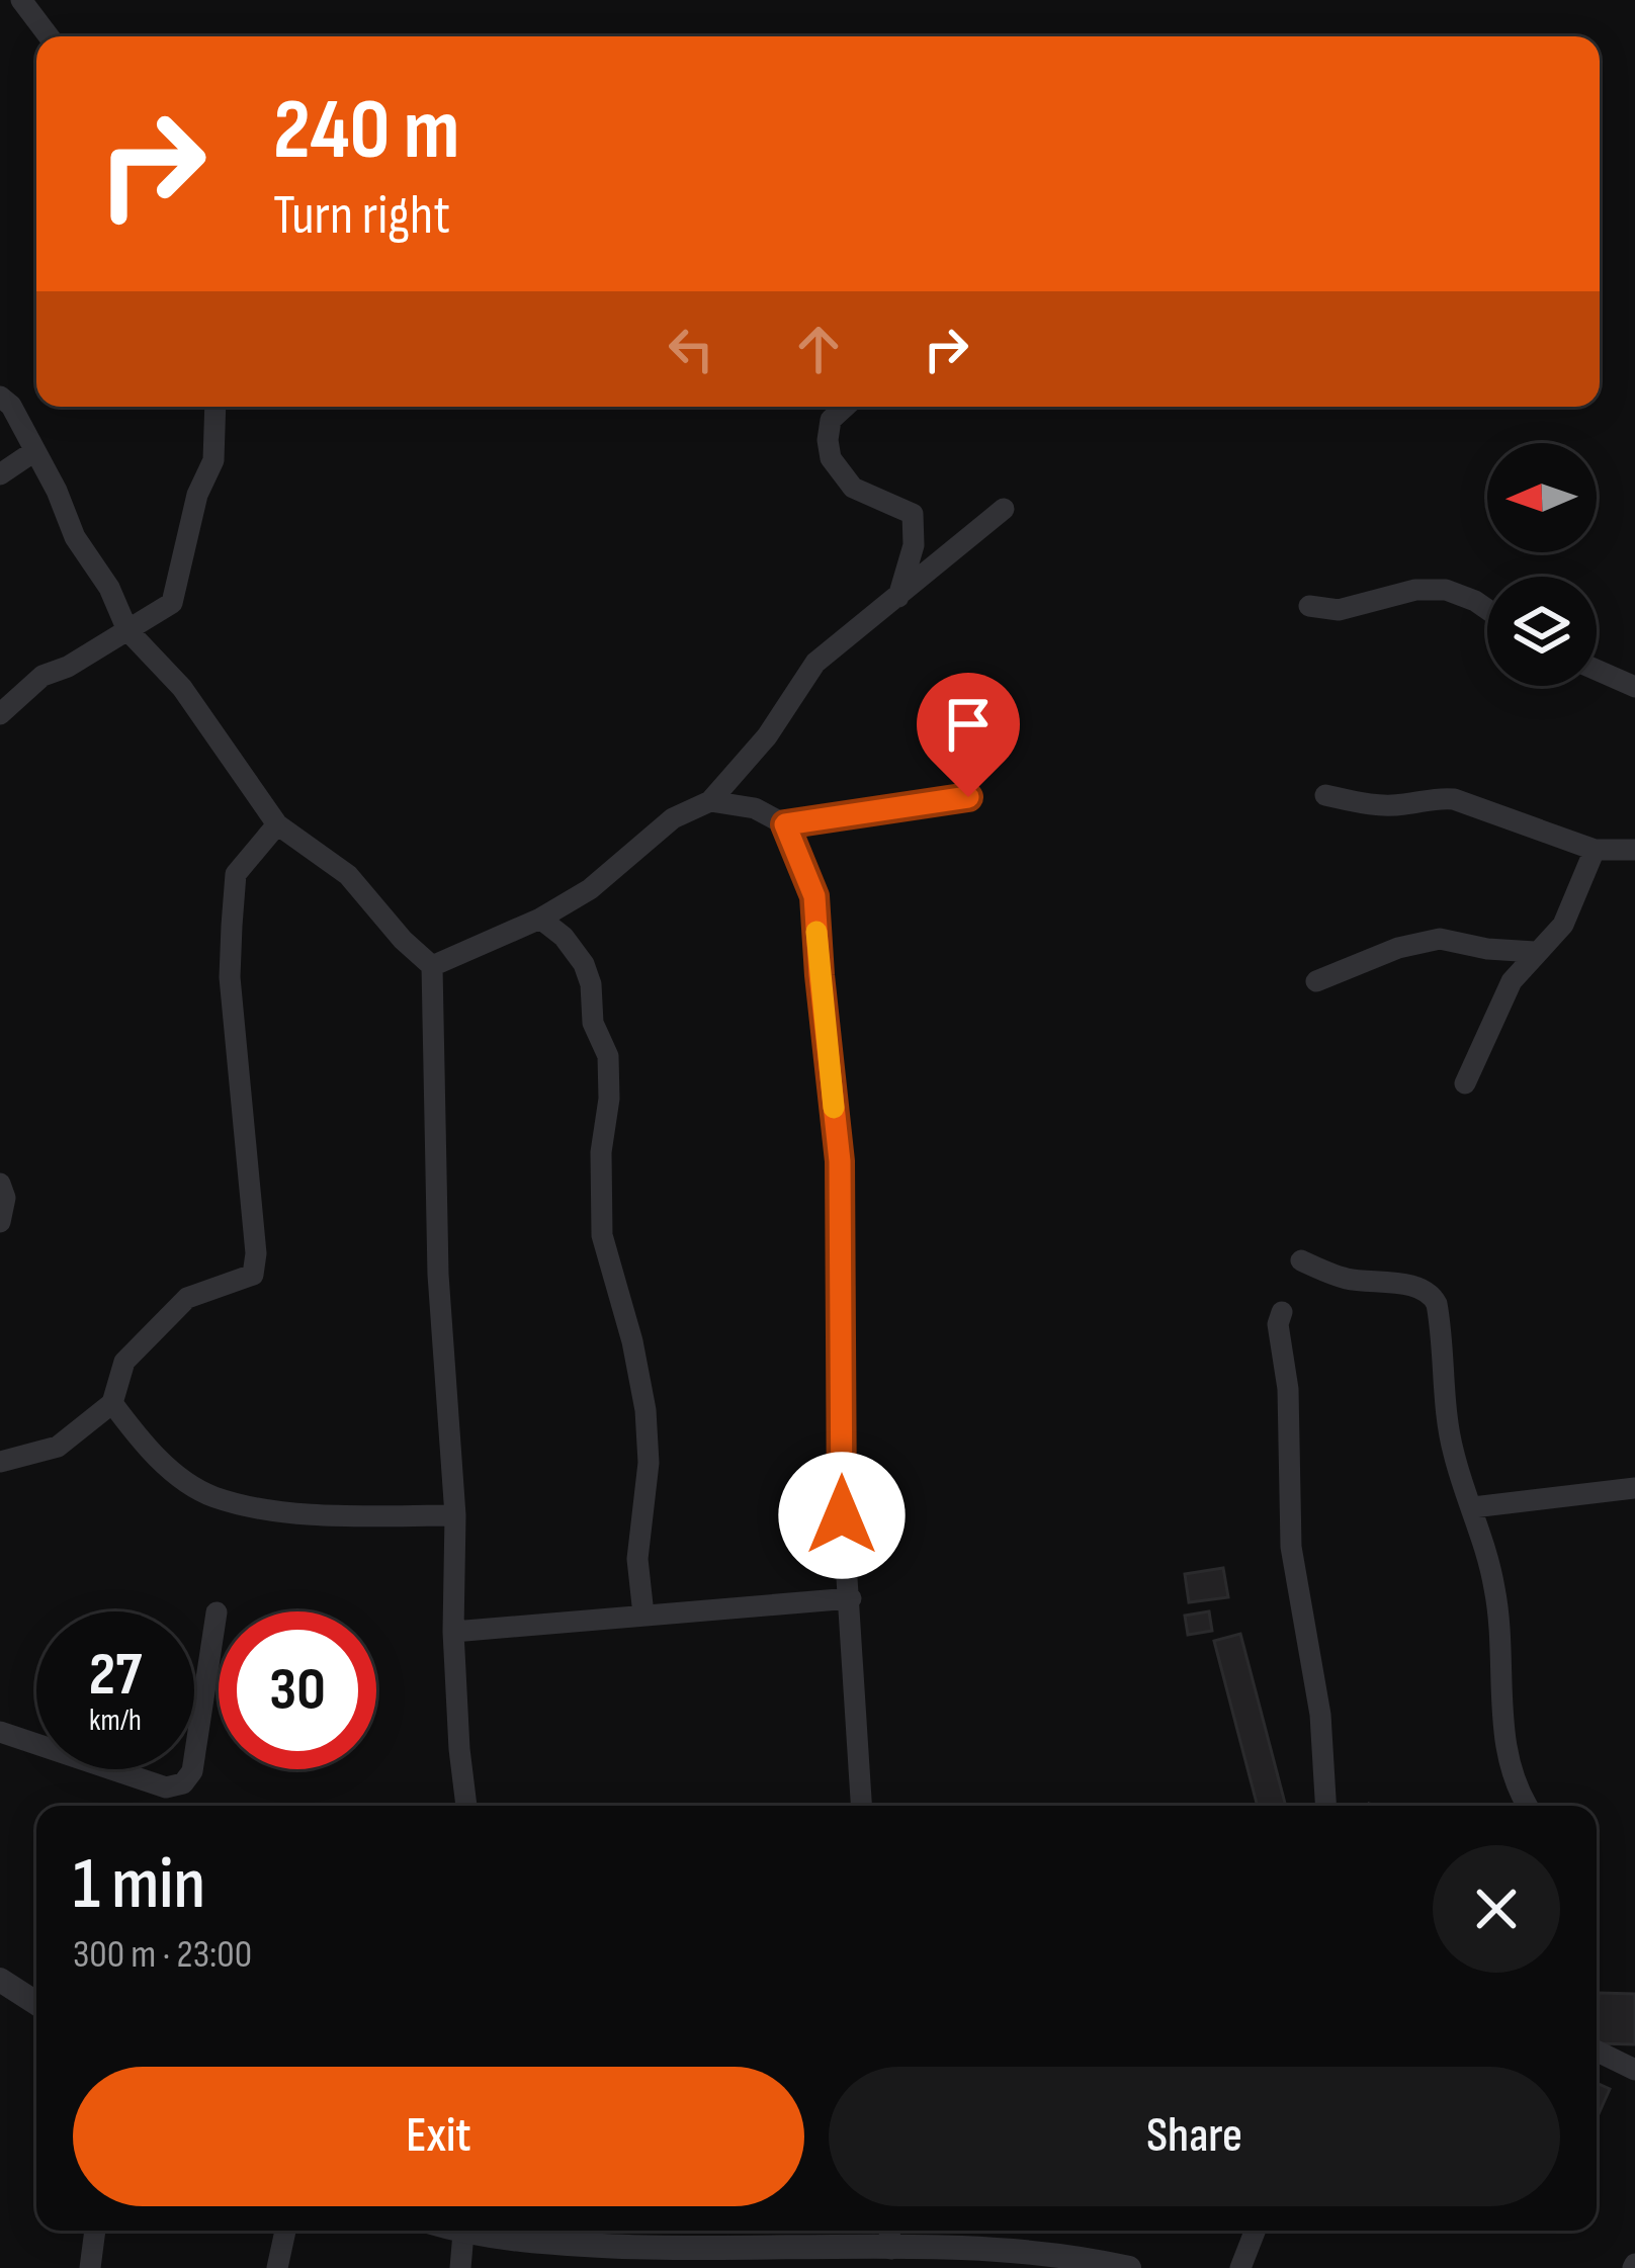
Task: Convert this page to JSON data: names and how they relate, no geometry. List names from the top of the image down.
{
  "north": "left",
  "page": {
    "turn": ["240 m", "Turn right"],
    "speed": "27 km/h",
    "limit": "30",
    "heading": ["1 min", "300 m · 23:00"],
    "buttons": ["Exit", "Share"]
  }
}
